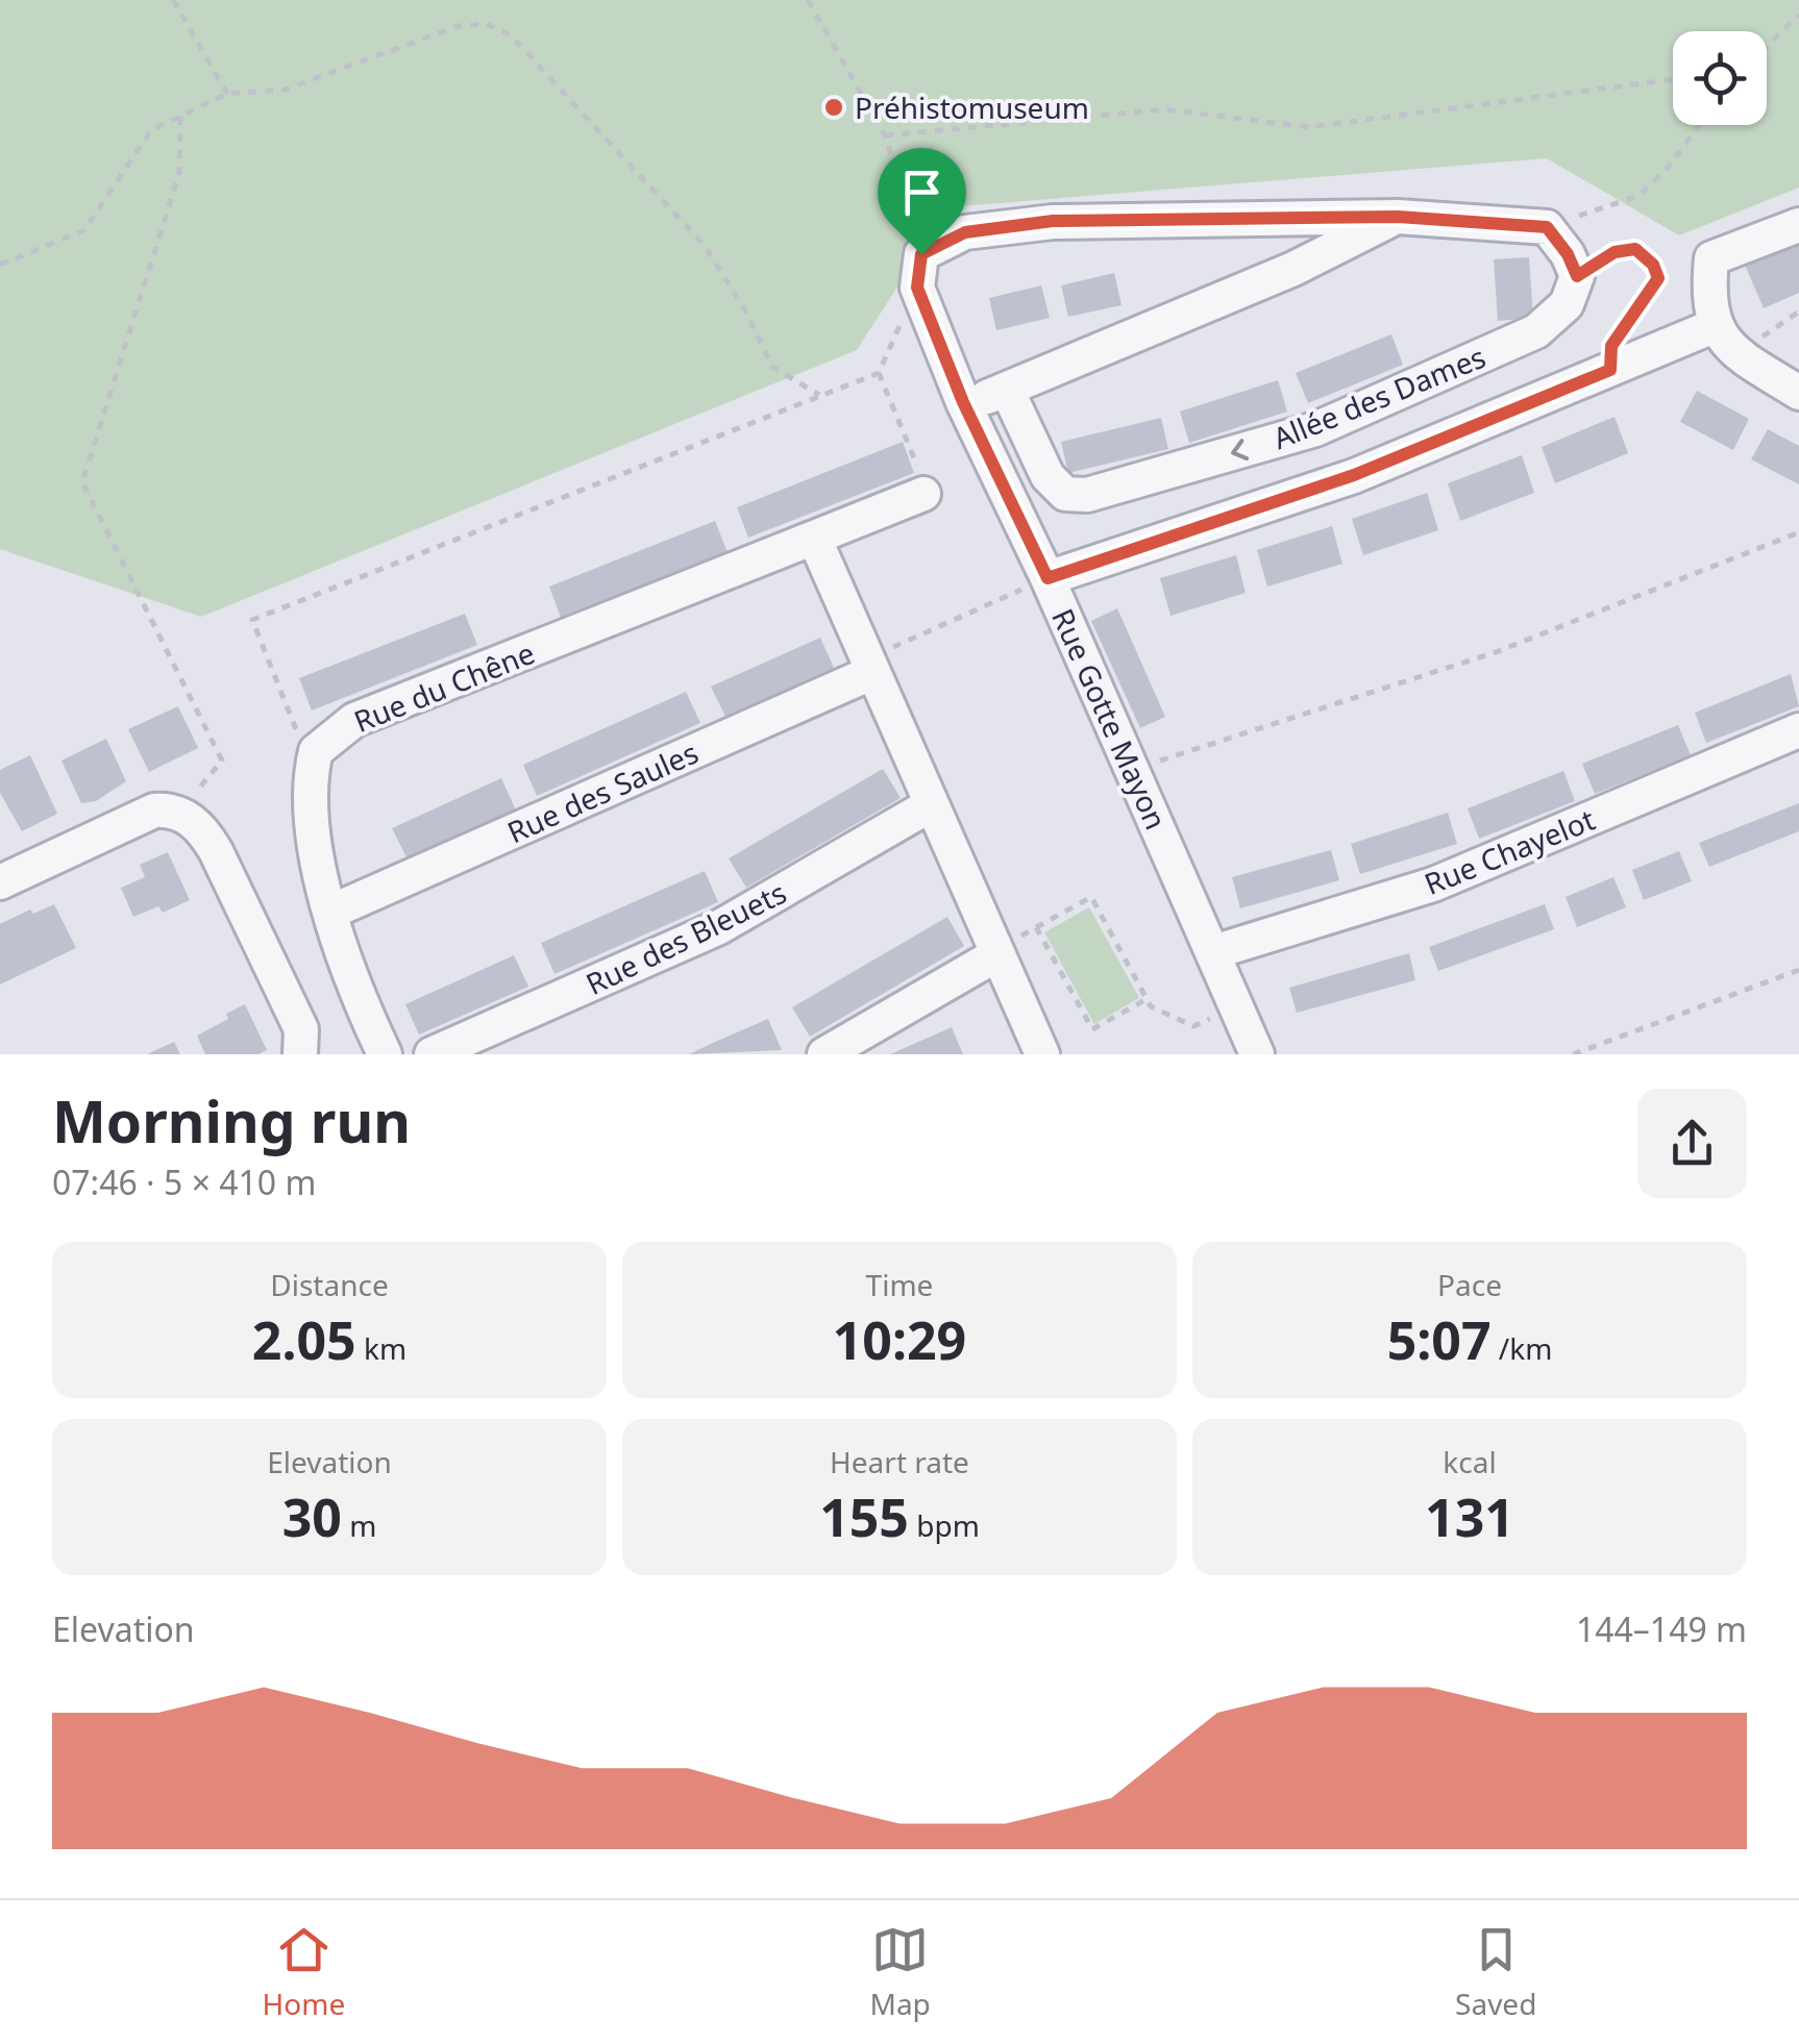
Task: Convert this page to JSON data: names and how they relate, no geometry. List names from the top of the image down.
{
  "streets": {
    "street": [
      "Allée des Dames",
      "Rue du Chêne",
      "Rue Gotte Mayon",
      "Rue des Saules",
      "Rue Chayelot",
      "Rue des Bleuets"
    ]
  },
  "crossings": [
    ["Rue Gotte Mayon", "Rue Chayelot"]
  ],
  "places": ["Préhistomuseum"],
  "page": {
    "heading": ["Morning run", "07:46 · 5 × 410 m"],
    "stats": [
      ["Distance", "2.05 km"],
      ["Time", "10:29"],
      ["Pace", "5:07 /km"],
      ["Elevation", "30 m"],
      ["Heart rate", "155 bpm"],
      ["kcal", "131"]
    ],
    "chart": ["Elevation", "144–149 m"],
    "tabs": ["Home", "Map", "Saved"]
  }
}
